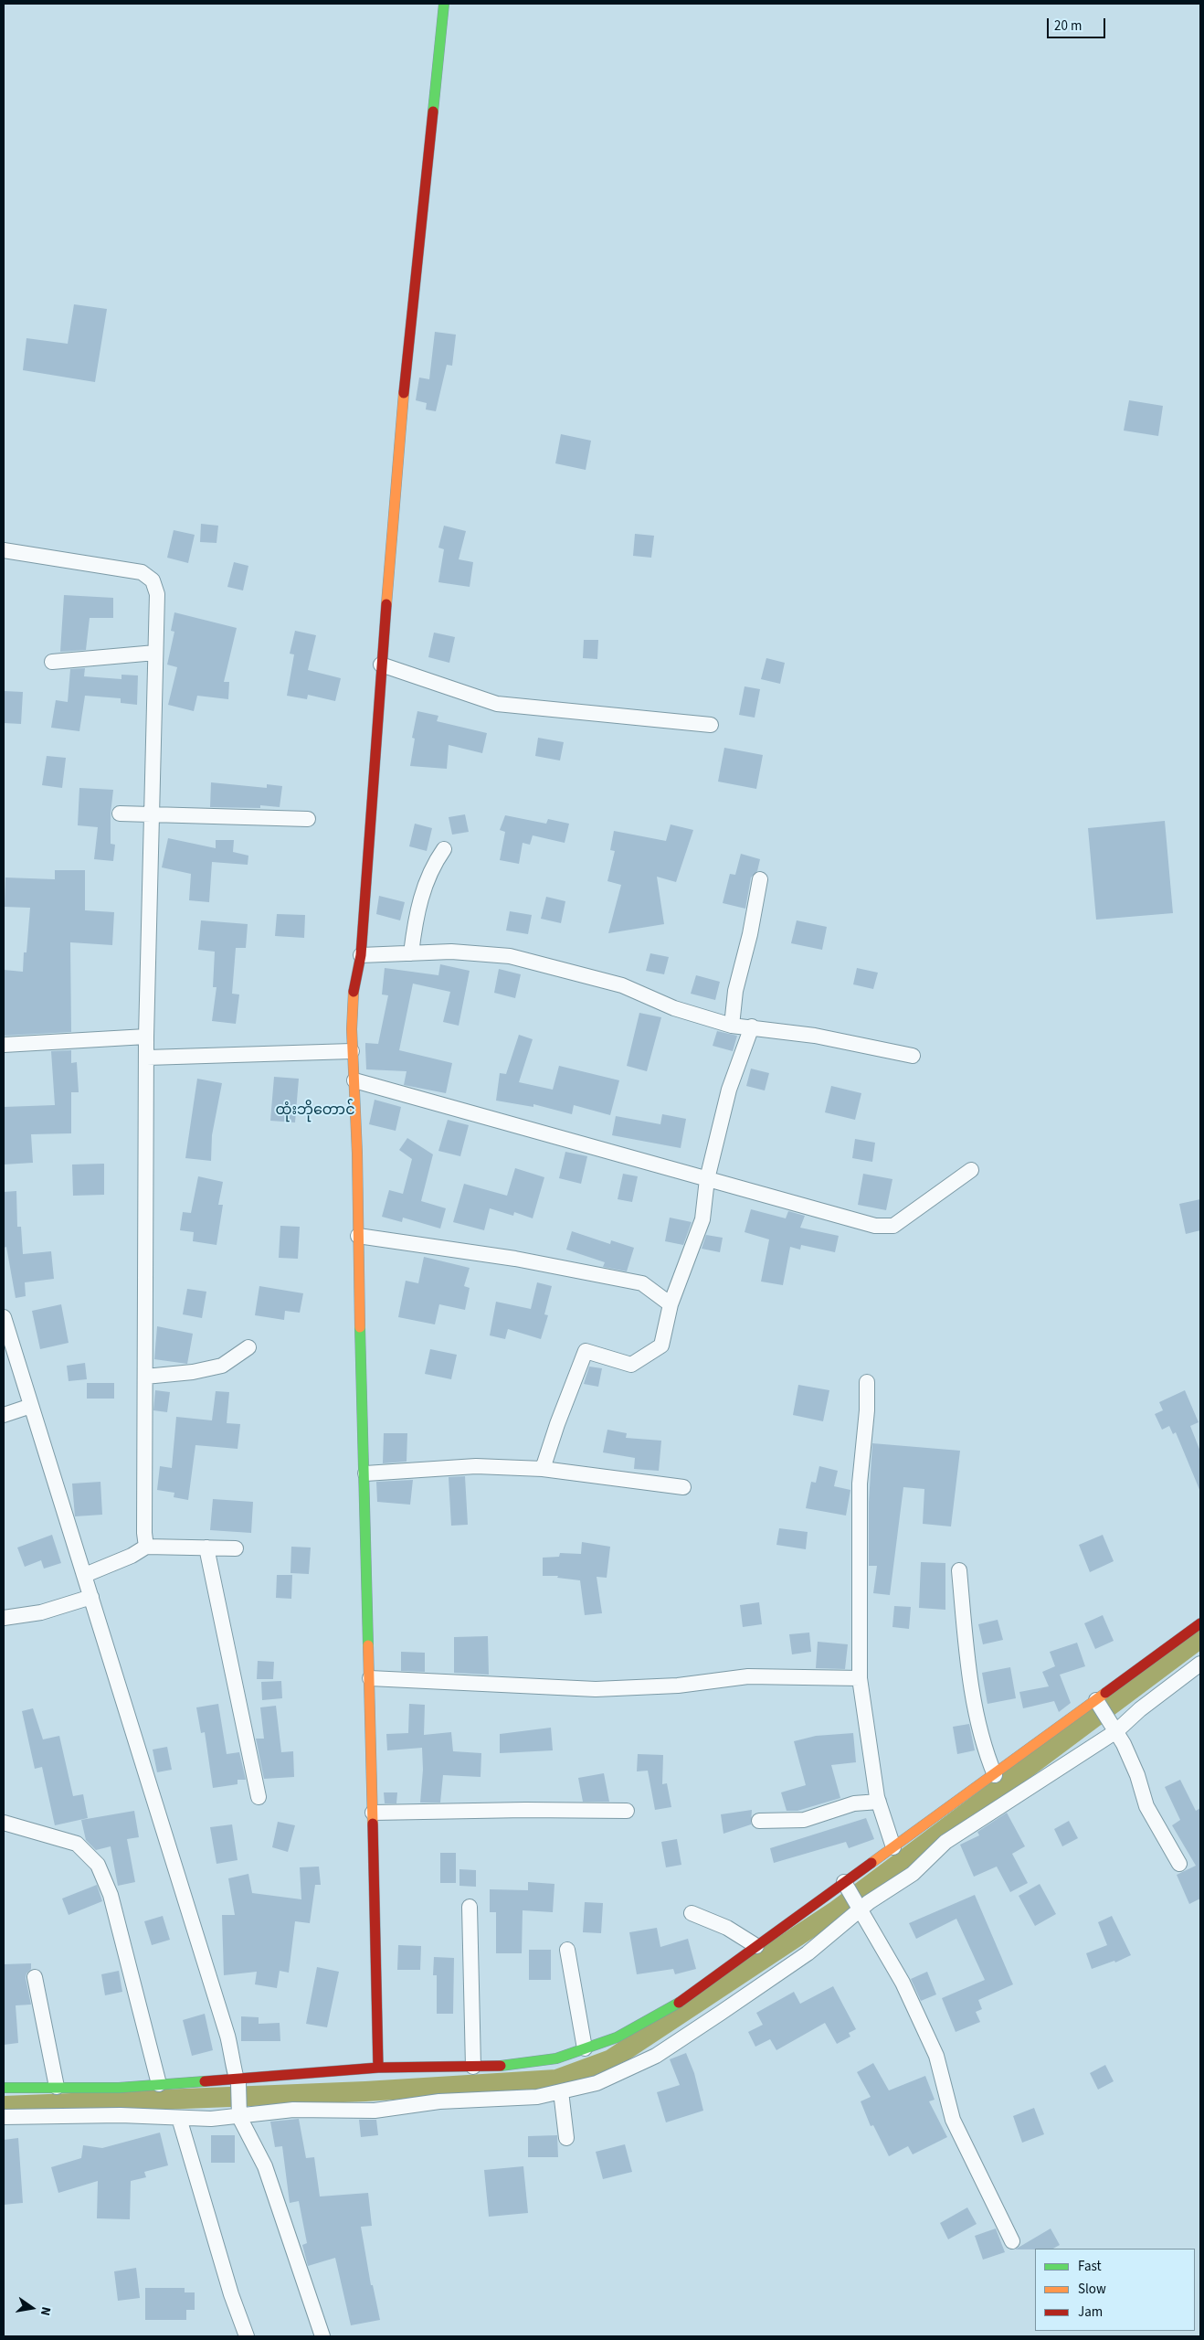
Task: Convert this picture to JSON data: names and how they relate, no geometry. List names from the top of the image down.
{
  "districts": ["ထုံးဘိုတောင်"],
  "legend": ["Fast", "Slow", "Jam"],
  "scale_bar": "20 m",
  "north": "right"
}
